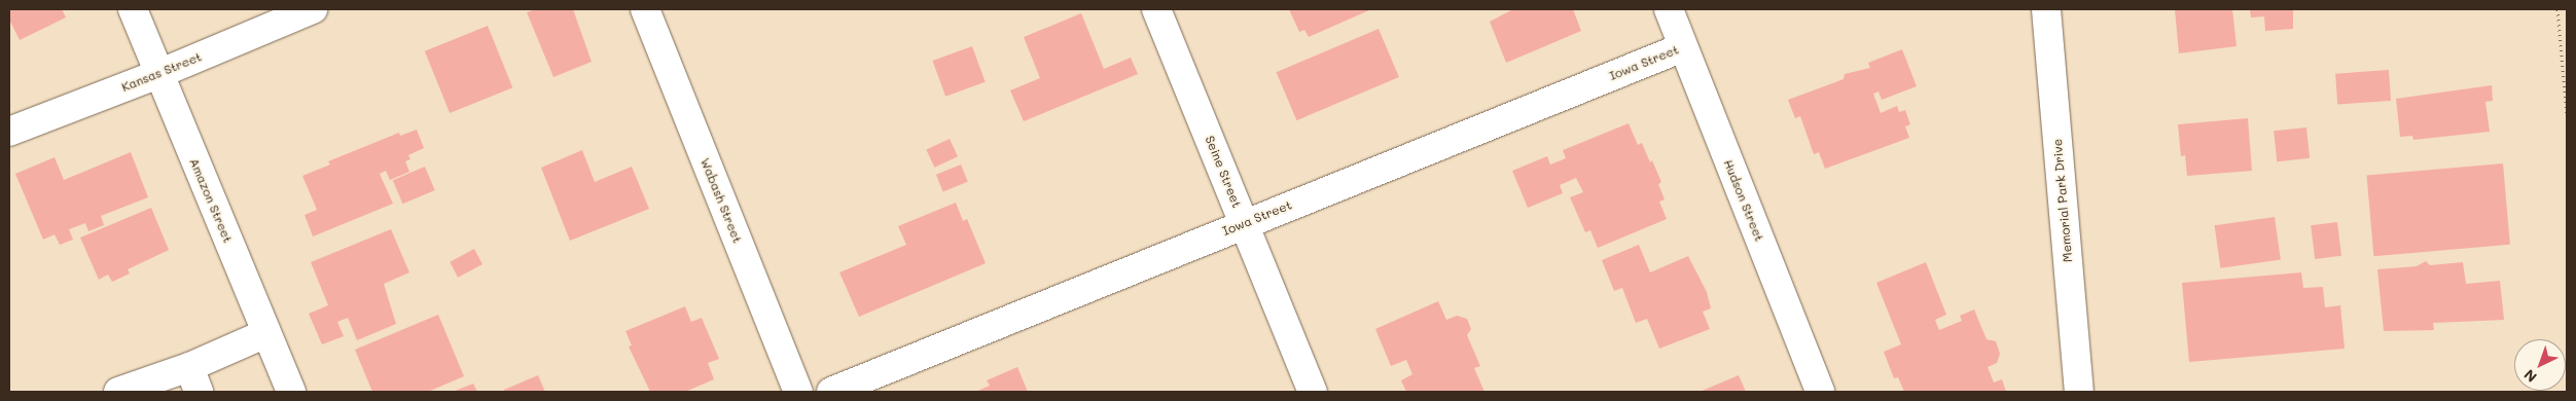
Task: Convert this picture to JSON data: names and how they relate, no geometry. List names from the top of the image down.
{
  "streets": {
    "street": [
      "Iowa Street",
      "Kansas Street",
      "Seine Street",
      "Amazon Street",
      "Wabash Street",
      "Hudson Street",
      "Memorial Park Drive"
    ]
  },
  "crossings": [
    ["Iowa Street", "Seine Street"],
    ["Iowa Street", "Hudson Street"],
    ["Kansas Street", "Amazon Street"]
  ],
  "north": "bottom left"
}
